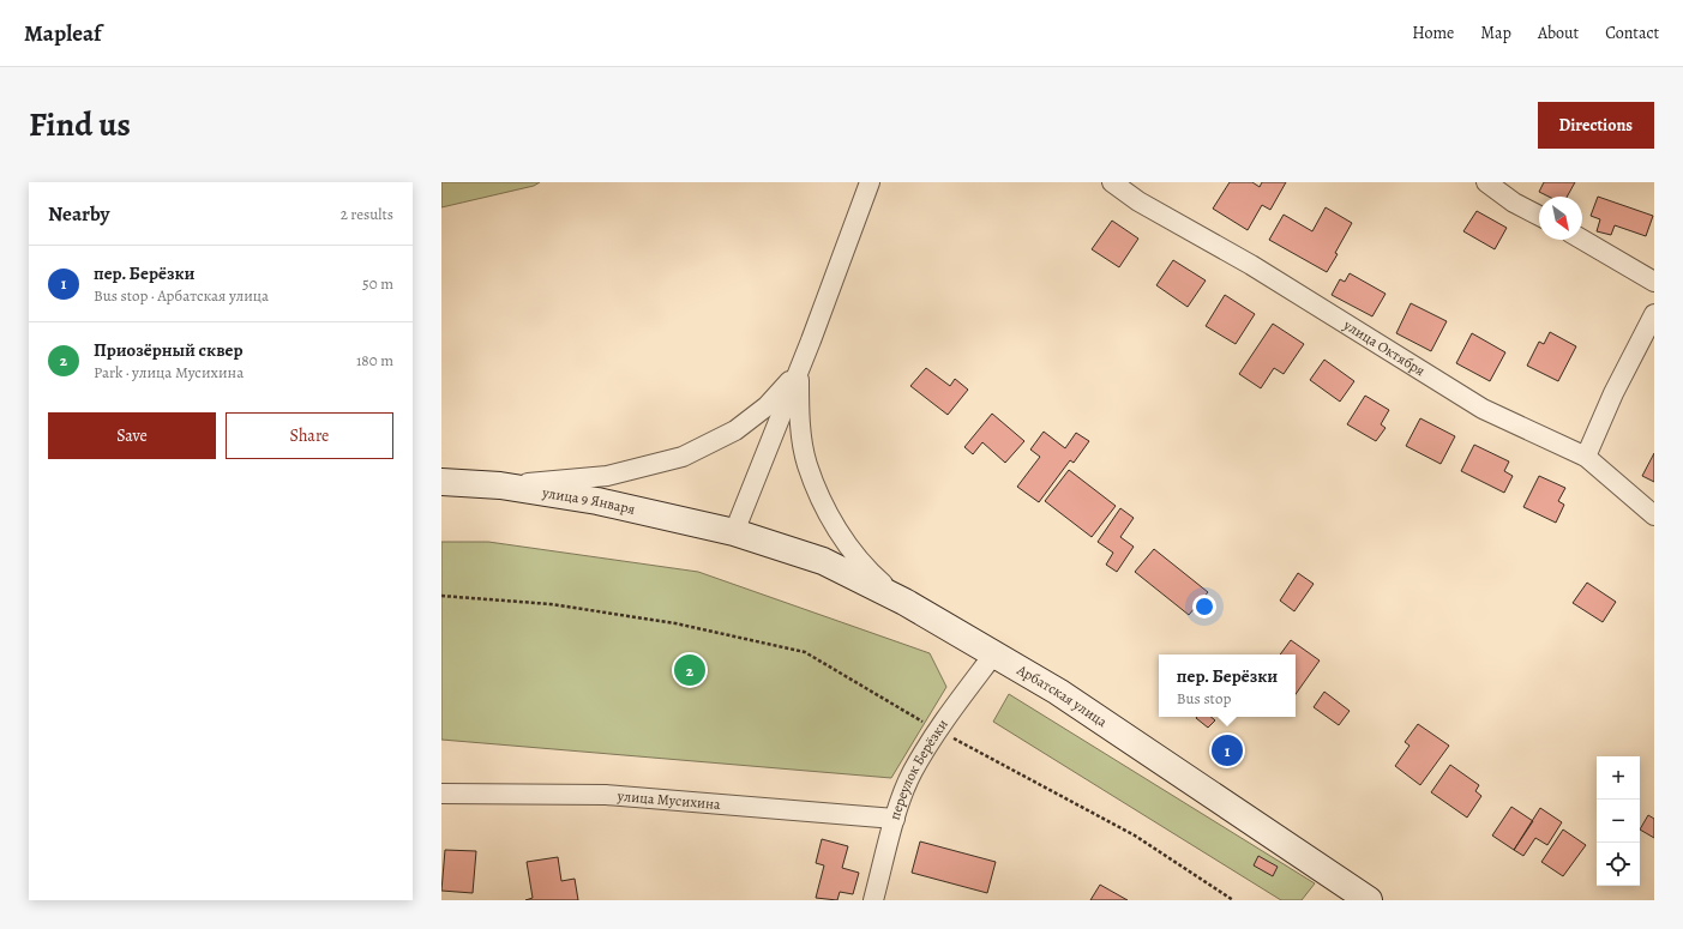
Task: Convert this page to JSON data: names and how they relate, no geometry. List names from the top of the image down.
{
  "streets": {
    "main road": ["улица 9 Января", "Арбатская улица"],
    "street": ["улица Октября", "переулок Берёзки", "улица Мусихина"]
  },
  "crossings": [
    ["улица 9 Января", "Арбатская улица"],
    ["Арбатская улица", "переулок Берёзки"],
    ["переулок Берёзки", "улица Мусихина"]
  ],
  "north": "bottom right",
  "page": {
    "header": "Mapleaf",
    "nav": [
      "Home",
      "Map",
      "About",
      "Contact"
    ],
    "title": "Find us",
    "buttons": [
      "Directions",
      ["Save", "Share"]
    ],
    "heading": ["Nearby", "2 results"],
    "list": [
      {
        "mark": "1",
        "name": "пер. Берёзки",
        "note": "Bus stop · Арбатская улица",
        "value": "50 m"
      },
      {
        "mark": "2",
        "name": "Приозёрный сквер",
        "note": "Park · улица Мусихина",
        "value": "180 m"
      }
    ],
    "pins": ["2", "1"],
    "popup": ["пер. Берёзки", "Bus stop"],
    "map_buttons": ["+", "−"]
  }
}
